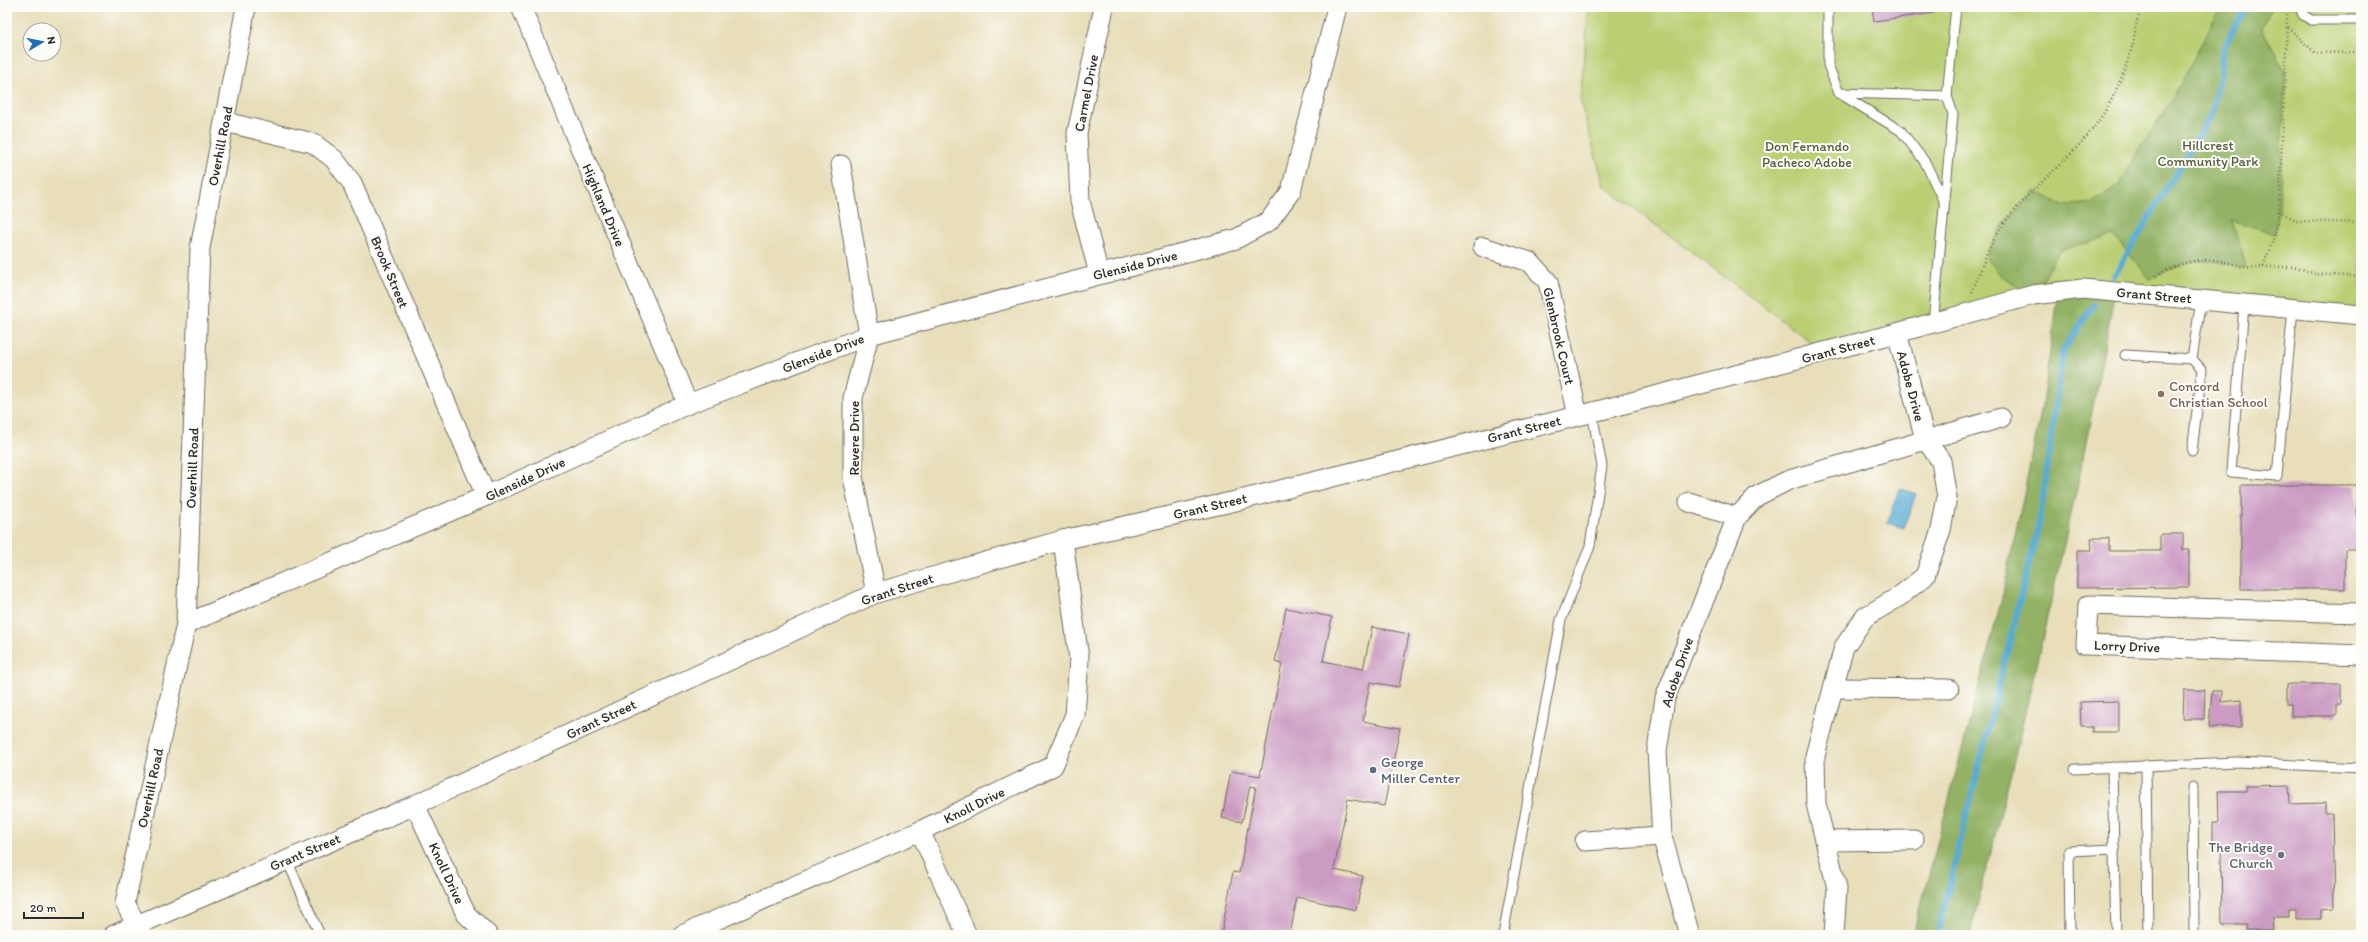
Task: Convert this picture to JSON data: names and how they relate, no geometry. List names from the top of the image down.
{
  "streets": {
    "street": [
      "Carmel Drive",
      "Overhill Road",
      "Highland Drive",
      "Glenside Drive",
      "Brook Street",
      "Grant Street",
      "Glenbrook Court",
      "Adobe Drive",
      "Revere Drive",
      "Lorry Drive",
      "Knoll Drive"
    ]
  },
  "crossings": [
    ["Carmel Drive", "Glenside Drive"],
    ["Overhill Road", "Glenside Drive"],
    ["Overhill Road", "Brook Street"],
    ["Overhill Road", "Grant Street"],
    ["Highland Drive", "Glenside Drive"],
    ["Glenside Drive", "Brook Street"],
    ["Glenside Drive", "Revere Drive"],
    ["Grant Street", "Glenbrook Court"],
    ["Grant Street", "Adobe Drive"],
    ["Grant Street", "Revere Drive"],
    ["Grant Street", "Knoll Drive"]
  ],
  "parks": ["Hillcrest Community Park", "Don Fernando Pacheco Adobe"],
  "places": ["Concord Christian School", "George Miller Center", "The Bridge Church"],
  "scale_bar": "20 m",
  "north": "right"
}
